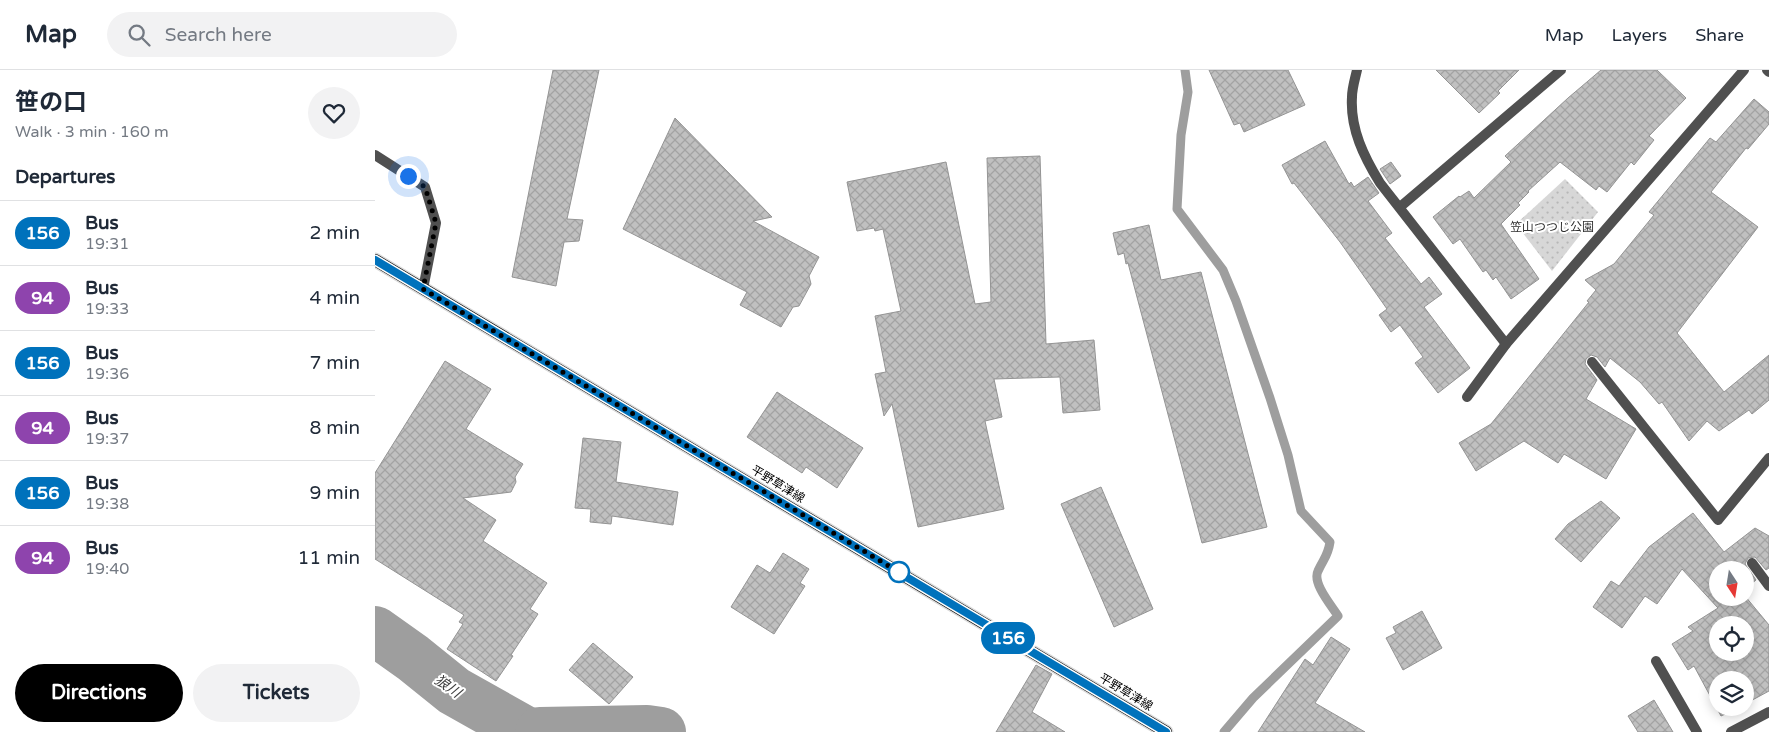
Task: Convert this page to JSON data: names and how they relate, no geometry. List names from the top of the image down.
{
  "streets": {
    "main road": ["平野草津線"]
  },
  "water": ["狼川"],
  "parks": ["笠山つつじ公園"],
  "lines": ["bus line 156"],
  "north": "bottom",
  "page": {
    "header": "Map",
    "search": "Search here",
    "nav": ["Map", "Layers", "Share"],
    "heading": [
      ["笹の口", "Walk · 3 min · 160 m"],
      "Departures"
    ],
    "on_map": "156",
    "list": [
      {
        "mark": "156",
        "name": "Bus",
        "note": "19:31",
        "value": "2 min"
      },
      {
        "mark": "94",
        "name": "Bus",
        "note": "19:33",
        "value": "4 min"
      },
      {
        "mark": "156",
        "name": "Bus",
        "note": "19:36",
        "value": "7 min"
      },
      {
        "mark": "94",
        "name": "Bus",
        "note": "19:37",
        "value": "8 min"
      },
      {
        "mark": "156",
        "name": "Bus",
        "note": "19:38",
        "value": "9 min"
      },
      {
        "mark": "94",
        "name": "Bus",
        "note": "19:40",
        "value": "11 min"
      }
    ],
    "buttons": ["Directions", "Tickets"]
  }
}
